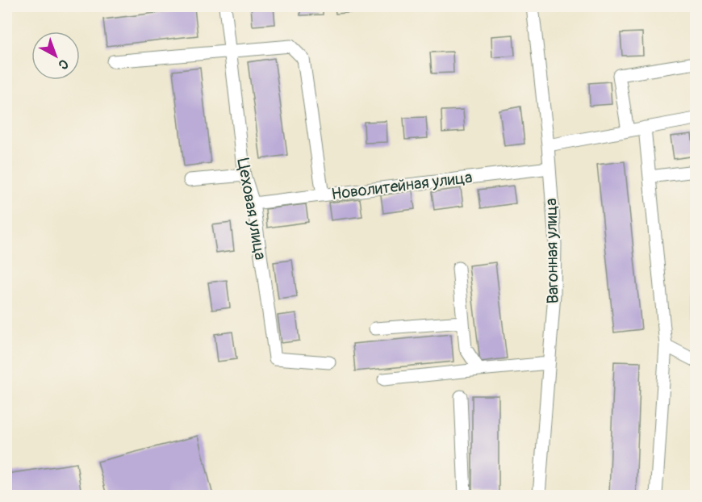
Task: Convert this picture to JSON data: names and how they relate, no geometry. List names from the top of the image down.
{
  "streets": {
    "street": ["Новолитейная улица", "Цеховая улица", "Вагонная улица"]
  },
  "crossings": [
    ["Новолитейная улица", "Цеховая улица"],
    ["Новолитейная улица", "Вагонная улица"]
  ],
  "north": "bottom right"
}
